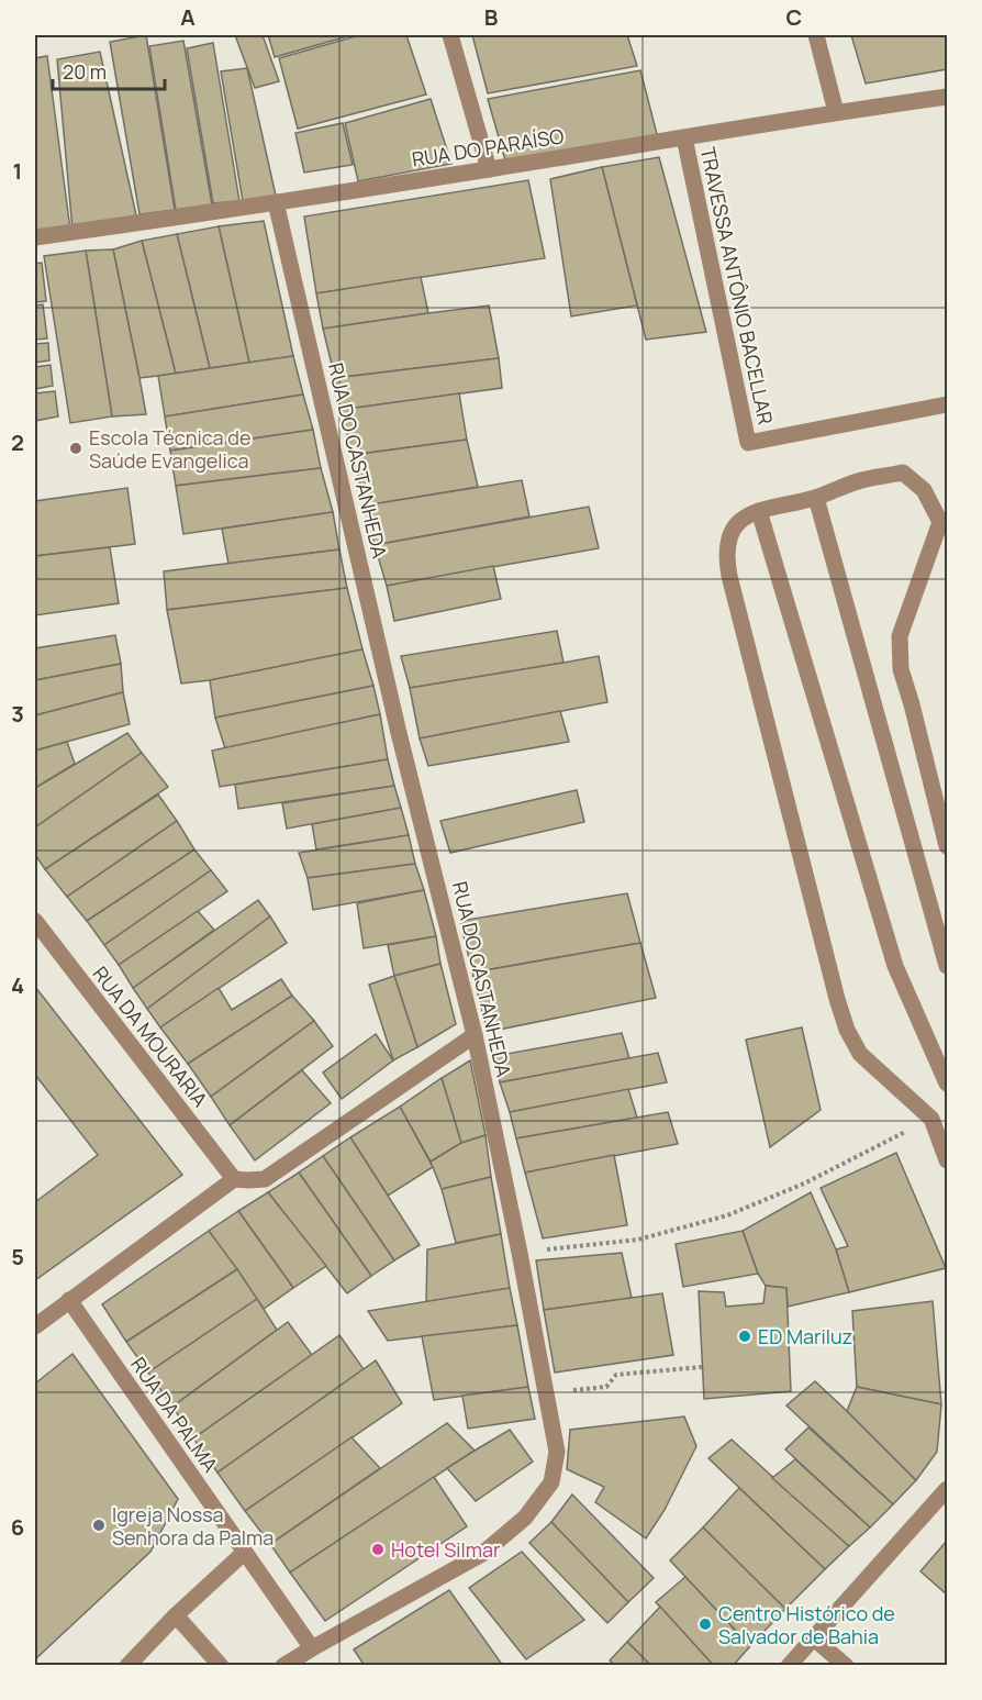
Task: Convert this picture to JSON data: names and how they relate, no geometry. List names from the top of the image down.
{
  "streets": {
    "street": [
      "RUA DO PARAÍSO",
      "TRAVESSA ANTÔNIO BACELLAR",
      "RUA DO CASTANHEDA",
      "RUA DA MOURARIA",
      "RUA DA PALMA"
    ]
  },
  "crossings": [
    ["RUA DO PARAÍSO", "TRAVESSA ANTÔNIO BACELLAR"],
    ["RUA DO PARAÍSO", "RUA DO CASTANHEDA"],
    ["RUA DO CASTANHEDA", "RUA DA PALMA"]
  ],
  "places": [
    "Escola Técnica de Saúde Evangelica",
    "ED Mariluz",
    "Igreja Nossa Senhora da Palma",
    "Hotel Silmar",
    "Centro Histórico de Salvador de Bahia"
  ],
  "scale_bar": "20 m",
  "grid": {
    "columns": ["A", "B", "C"],
    "rows": [
      "1",
      "2",
      "3",
      "4",
      "5",
      "6"
    ]
  }
}
